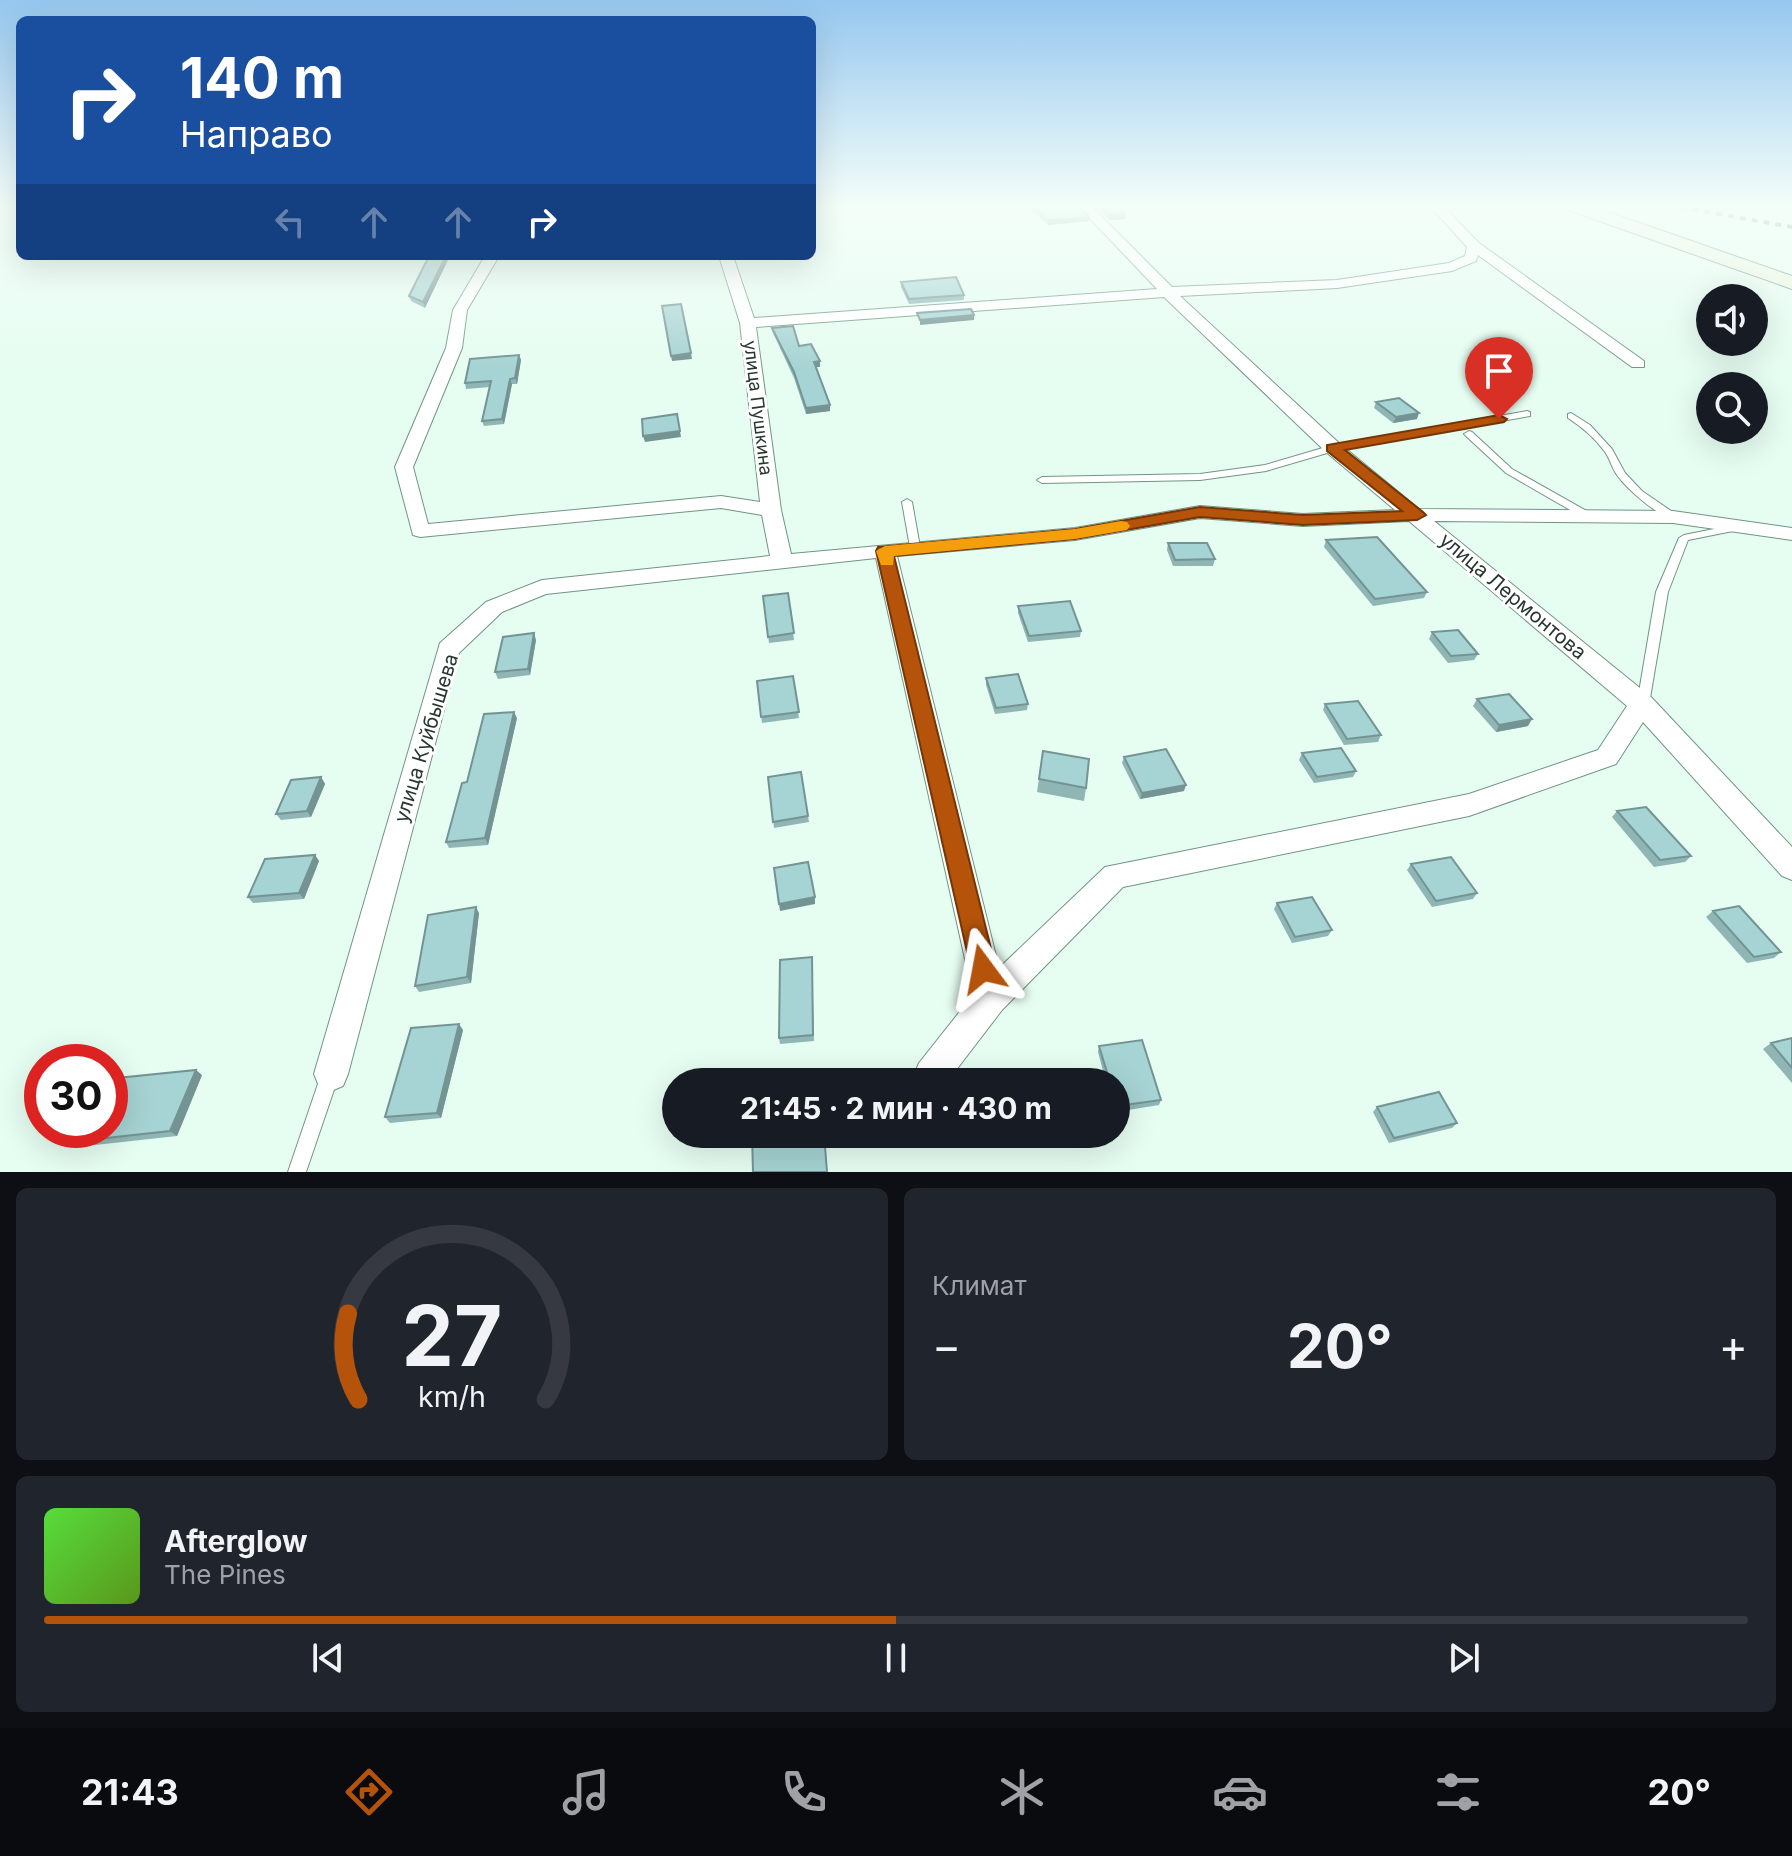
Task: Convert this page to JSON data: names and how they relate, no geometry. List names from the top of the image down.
{
  "streets": {
    "street": ["улица Пушкина", "улица Лермонтова", "улица Куйбышева"]
  },
  "crossings": [
    ["улица Пушкина", "улица Куйбышева"],
    ["улица Лермонтова", "улица Куйбышева"]
  ],
  "page": {
    "turn": ["140 m", "Направо"],
    "limit": "30",
    "trip": "21:45 · 2 мин · 430 m",
    "tile": "Климат",
    "heat": ["−", "20°", "+"],
    "song": ["Afterglow", "The Pines"],
    "tabs": ["21:43", "20°"],
    "gauge": ["27", "km/h"]
  }
}
